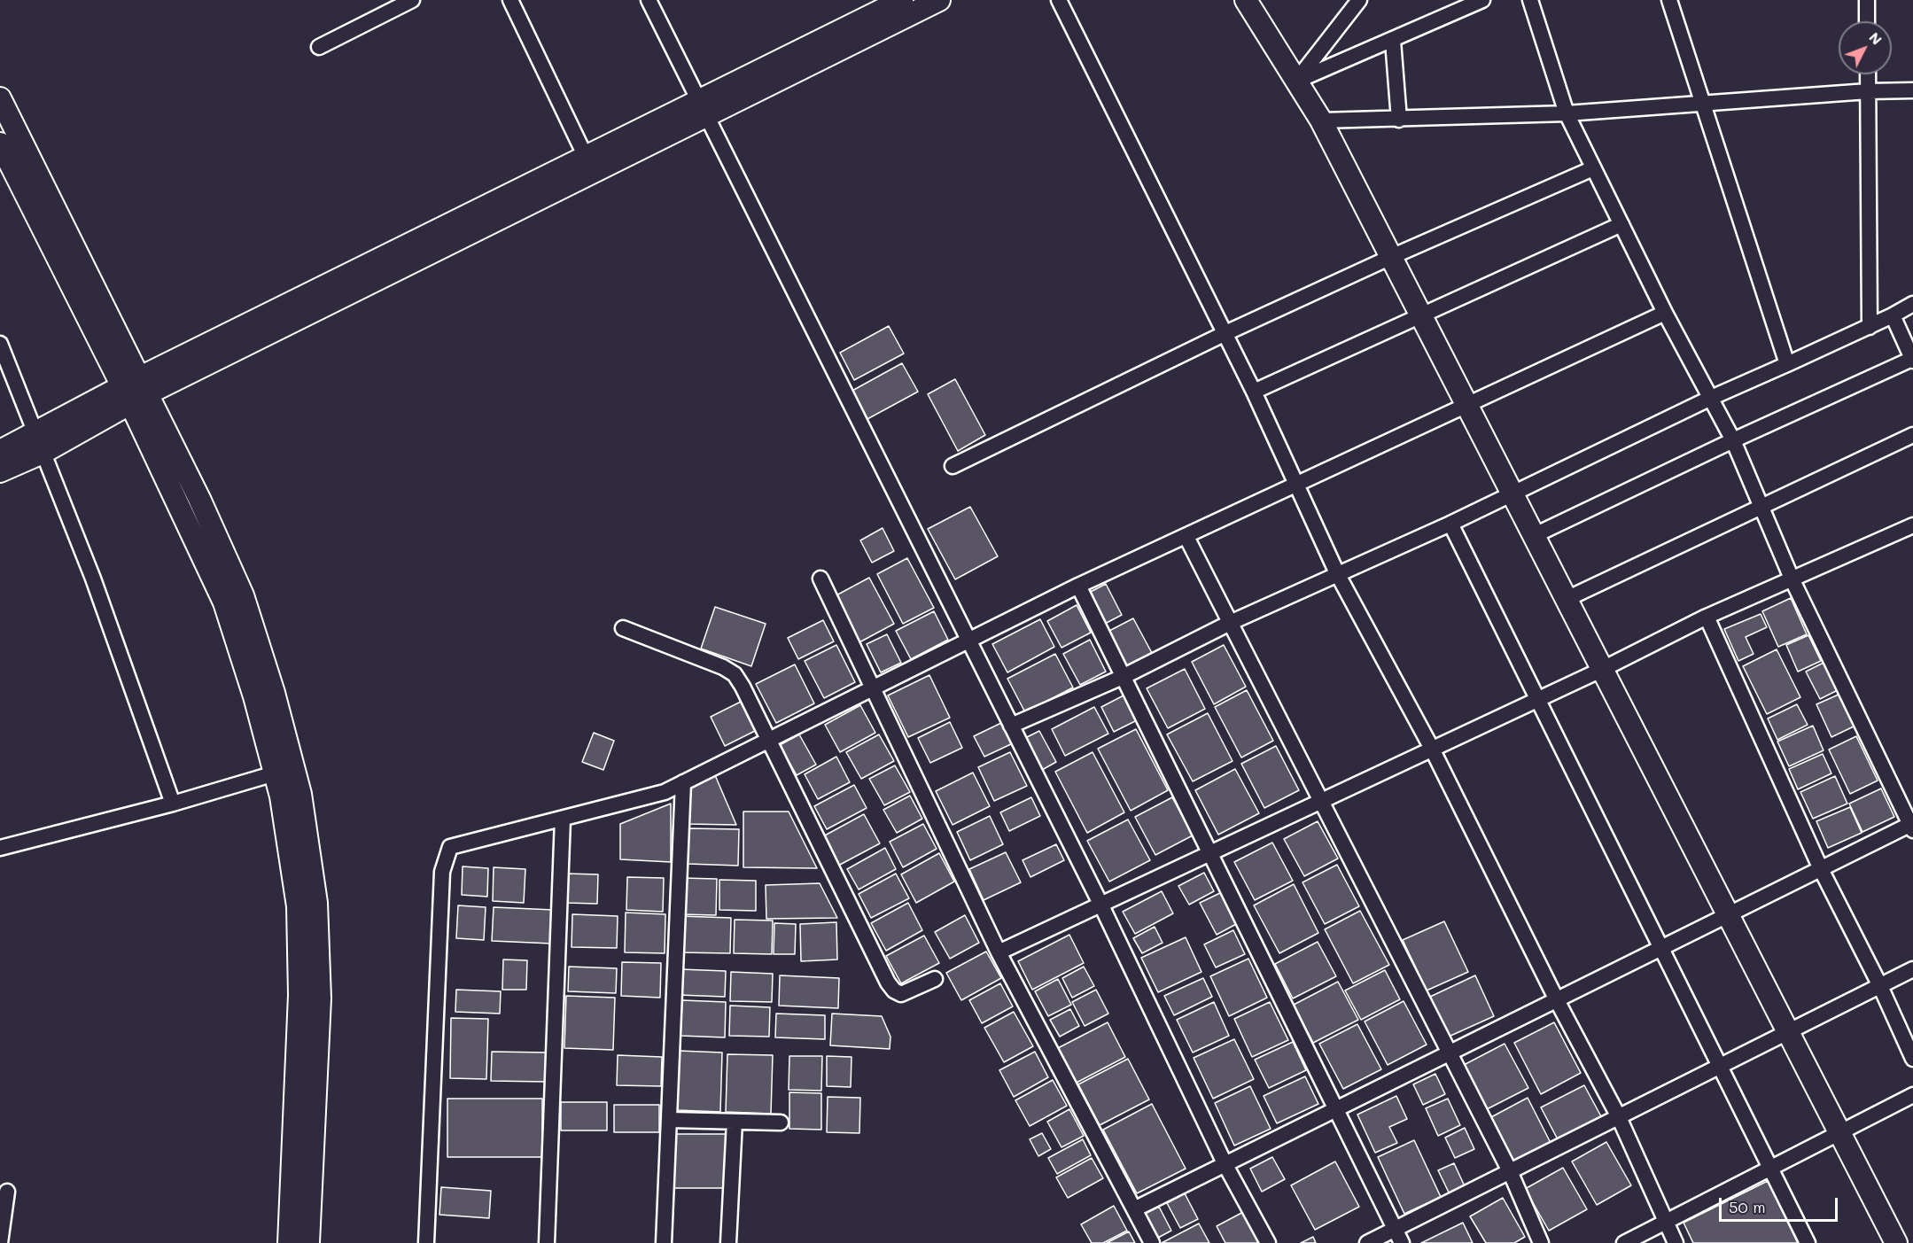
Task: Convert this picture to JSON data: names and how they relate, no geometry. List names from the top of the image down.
{
  "scale_bar": "50 m",
  "north": "top right"
}
